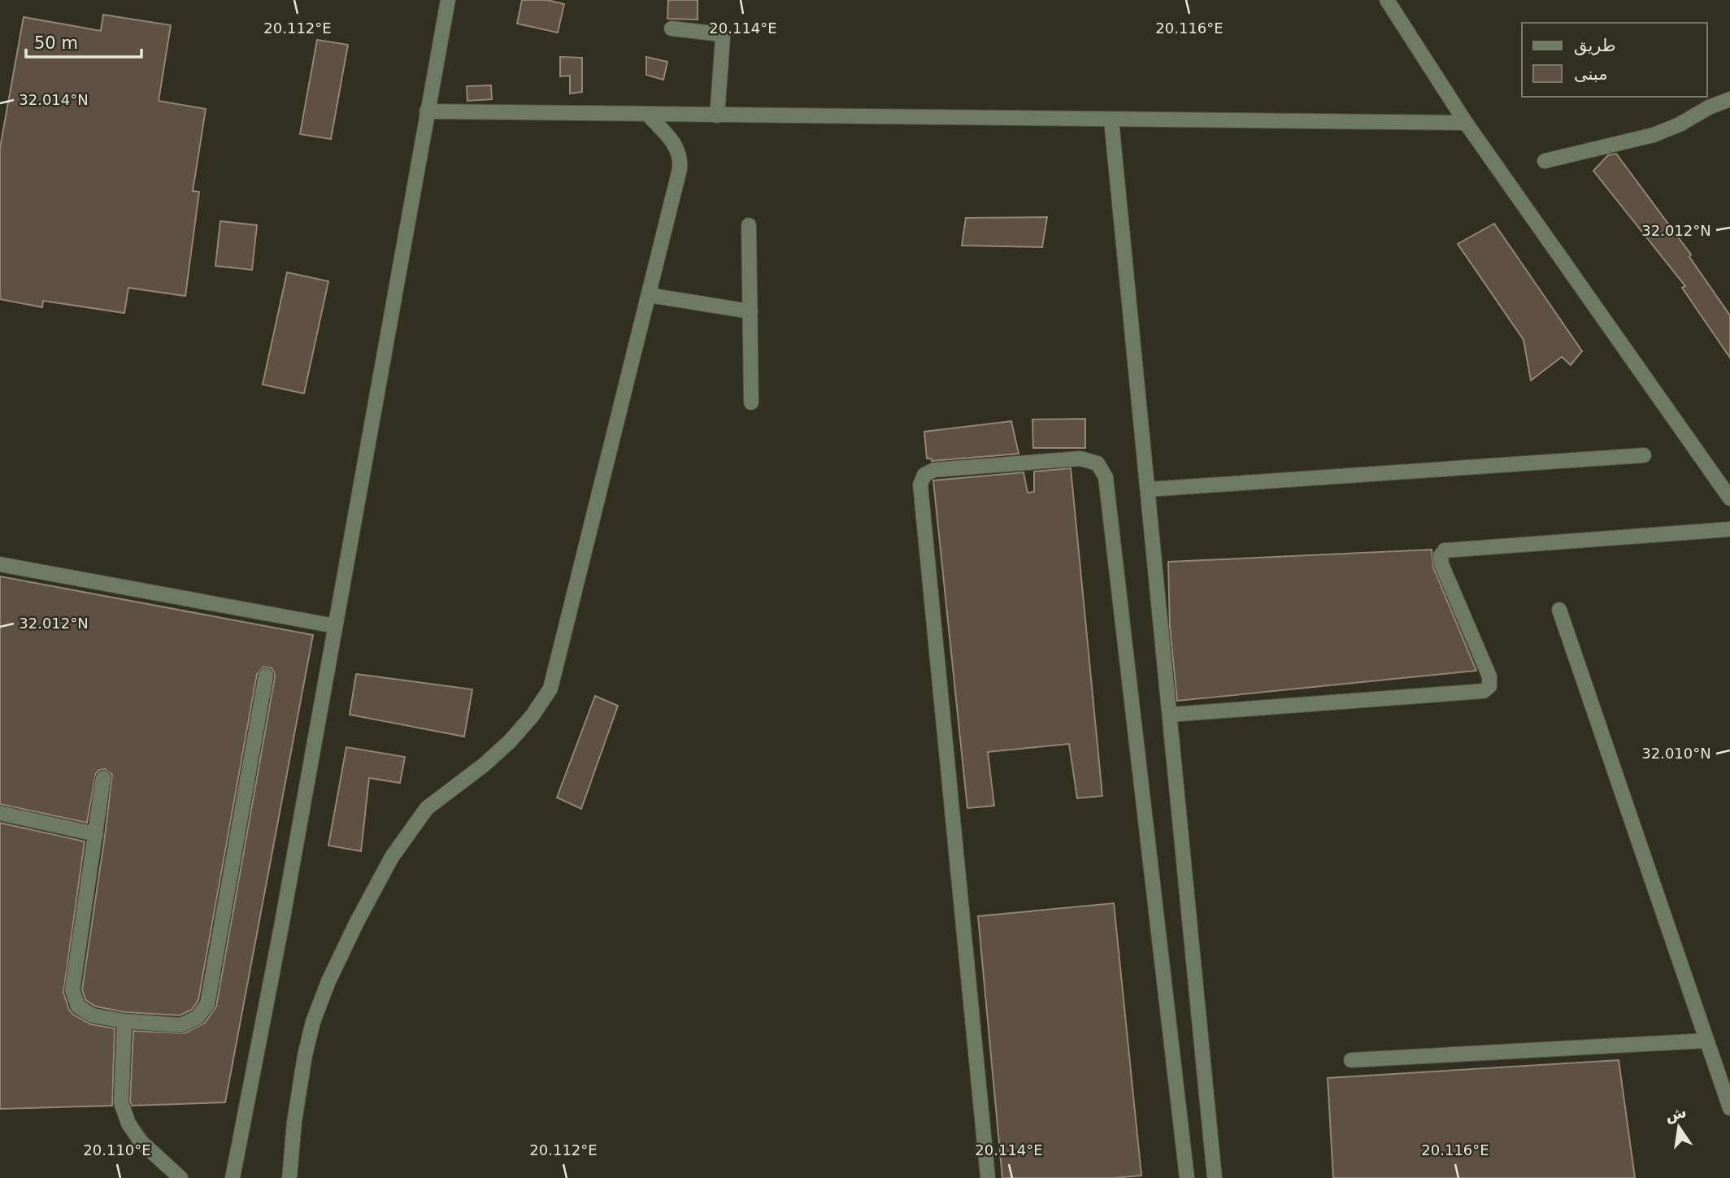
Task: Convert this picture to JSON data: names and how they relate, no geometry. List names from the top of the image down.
{
  "legend": ["طريق", "مبنى"],
  "scale_bar": "50 m",
  "north": "top",
  "coordinates": [
    "20.112°E",
    "20.114°E",
    "20.116°E",
    "32.014°N",
    "32.012°N",
    "32.010°N",
    "20.110°E"
  ]
}
